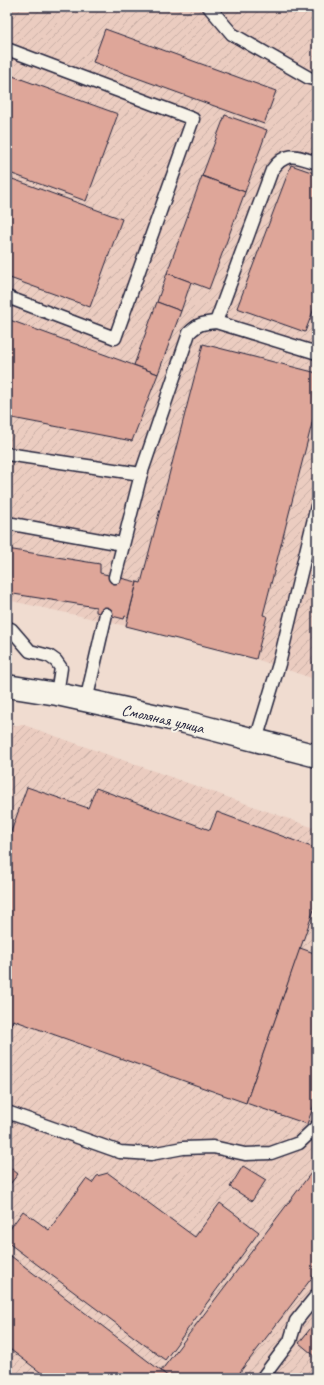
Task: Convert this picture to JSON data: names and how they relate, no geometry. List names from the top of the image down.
{
  "streets": {
    "street": ["Смоляная улица"]
  }
}
